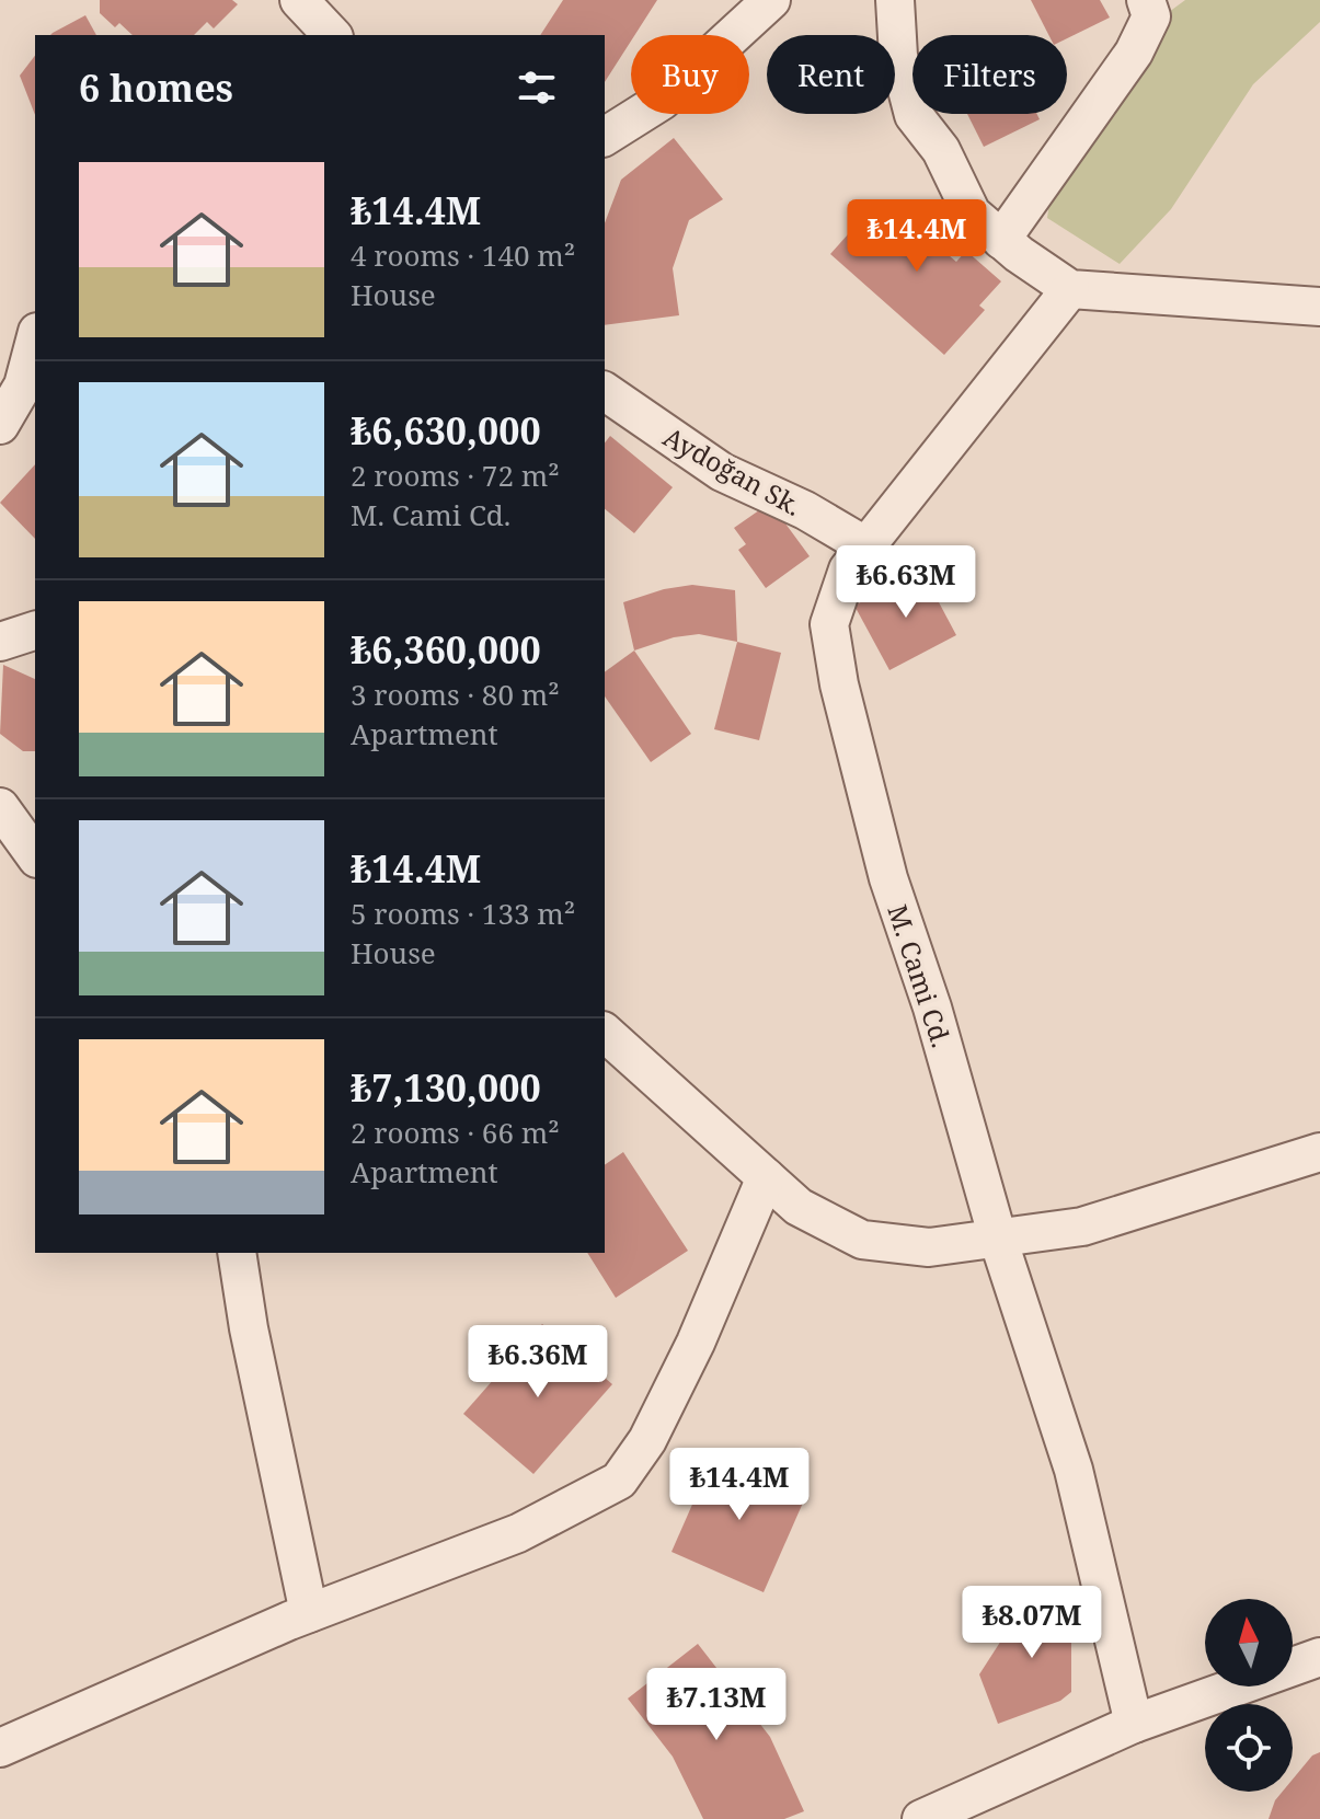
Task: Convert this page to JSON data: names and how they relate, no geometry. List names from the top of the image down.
{
  "streets": {
    "street": ["Aydoğan Sk.", "M. Cami Cd."]
  },
  "crossings": [
    ["Aydoğan Sk.", "M. Cami Cd."]
  ],
  "north": "top",
  "page": {
    "chip": ["Buy", "Rent", "Filters"],
    "heading": "6 homes",
    "list": [
      {
        "name": "₺14.4M",
        "note": "4 rooms · 140 m² · House"
      },
      {
        "name": "₺6,630,000",
        "note": "2 rooms · 72 m² · M. Cami Cd."
      },
      {
        "name": "₺6,360,000",
        "note": "3 rooms · 80 m² · Apartment"
      },
      {
        "name": "₺14.4M",
        "note": "5 rooms · 133 m² · House"
      },
      {
        "name": "₺7,130,000",
        "note": "2 rooms · 66 m² · Apartment"
      }
    ],
    "price": [
      "₺14.4M",
      "₺6.63M",
      "₺6.36M",
      "₺14.4M",
      "₺8.07M",
      "₺7.13M"
    ]
  }
}
